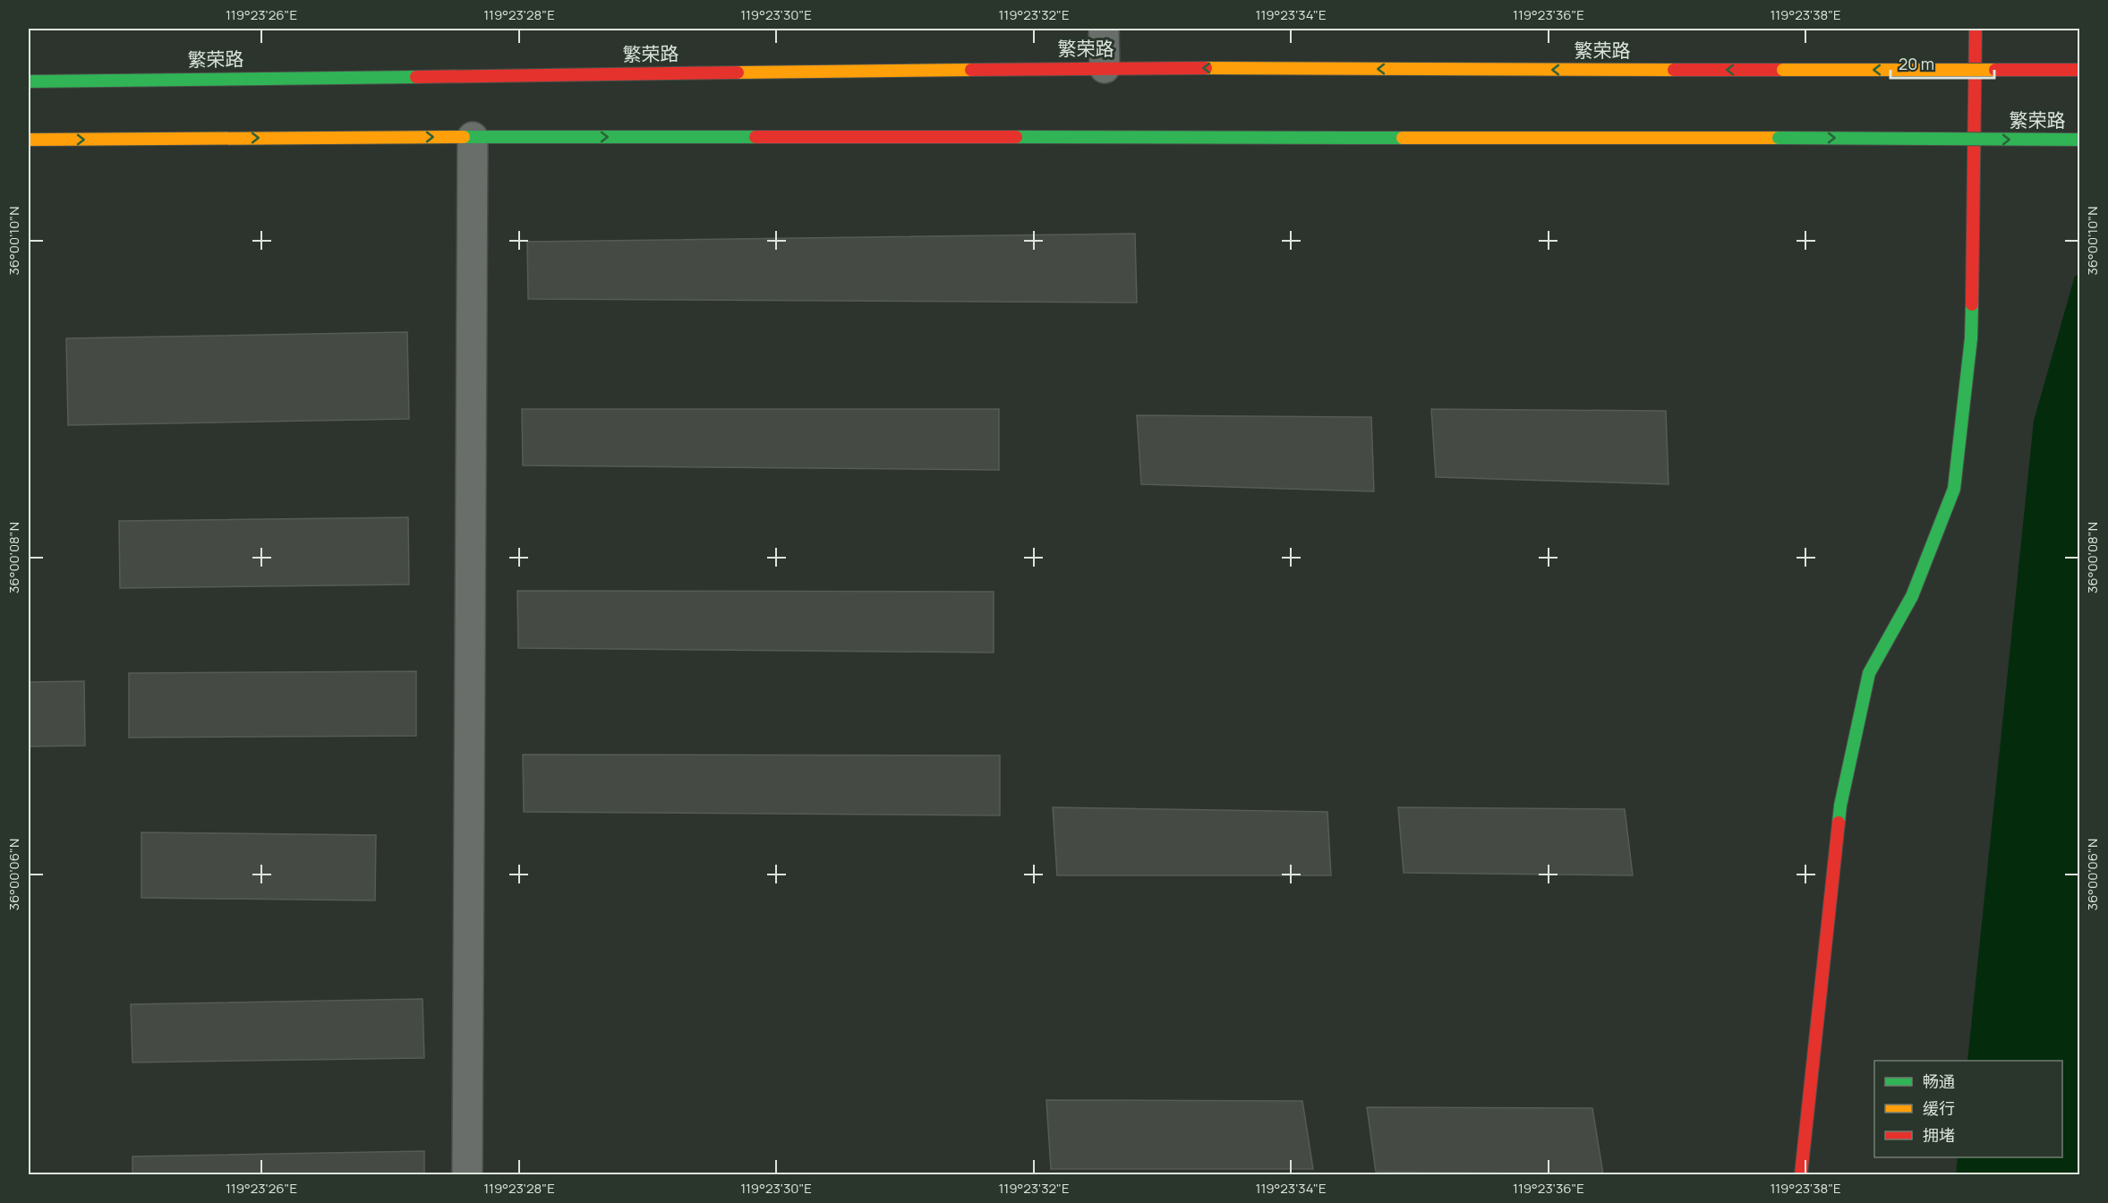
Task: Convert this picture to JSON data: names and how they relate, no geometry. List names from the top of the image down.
{
  "streets": {
    "main road": ["繁荣路"]
  },
  "legend": ["畅通", "缓行", "拥堵"],
  "scale_bar": "20 m",
  "coordinates": [
    "119°23'26\"E",
    "119°23'28\"E",
    "119°23'30\"E",
    "119°23'32\"E",
    "119°23'34\"E",
    "119°23'36\"E",
    "119°23'38\"E",
    "36°00'10\"N",
    "36°00'08\"N",
    "36°00'06\"N"
  ]
}
